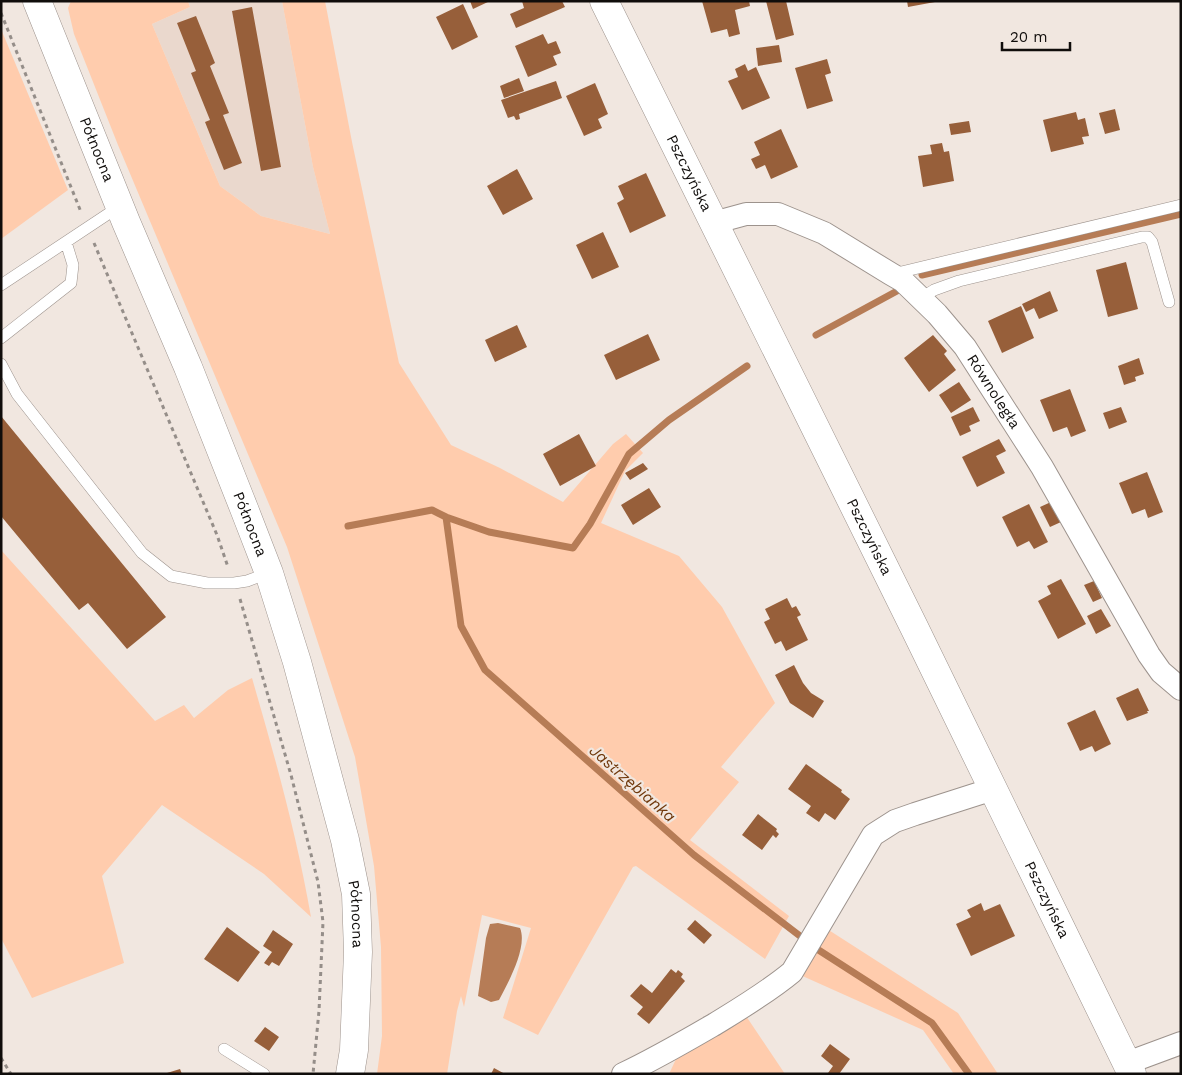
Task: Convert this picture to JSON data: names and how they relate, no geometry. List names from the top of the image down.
{
  "streets": {
    "street": ["Północna", "Pszczyńska", "Równoległa"]
  },
  "crossings": [
    ["Pszczyńska", "Równoległa"]
  ],
  "water": ["Jastrzębianka"],
  "scale_bar": "20 m"
}
